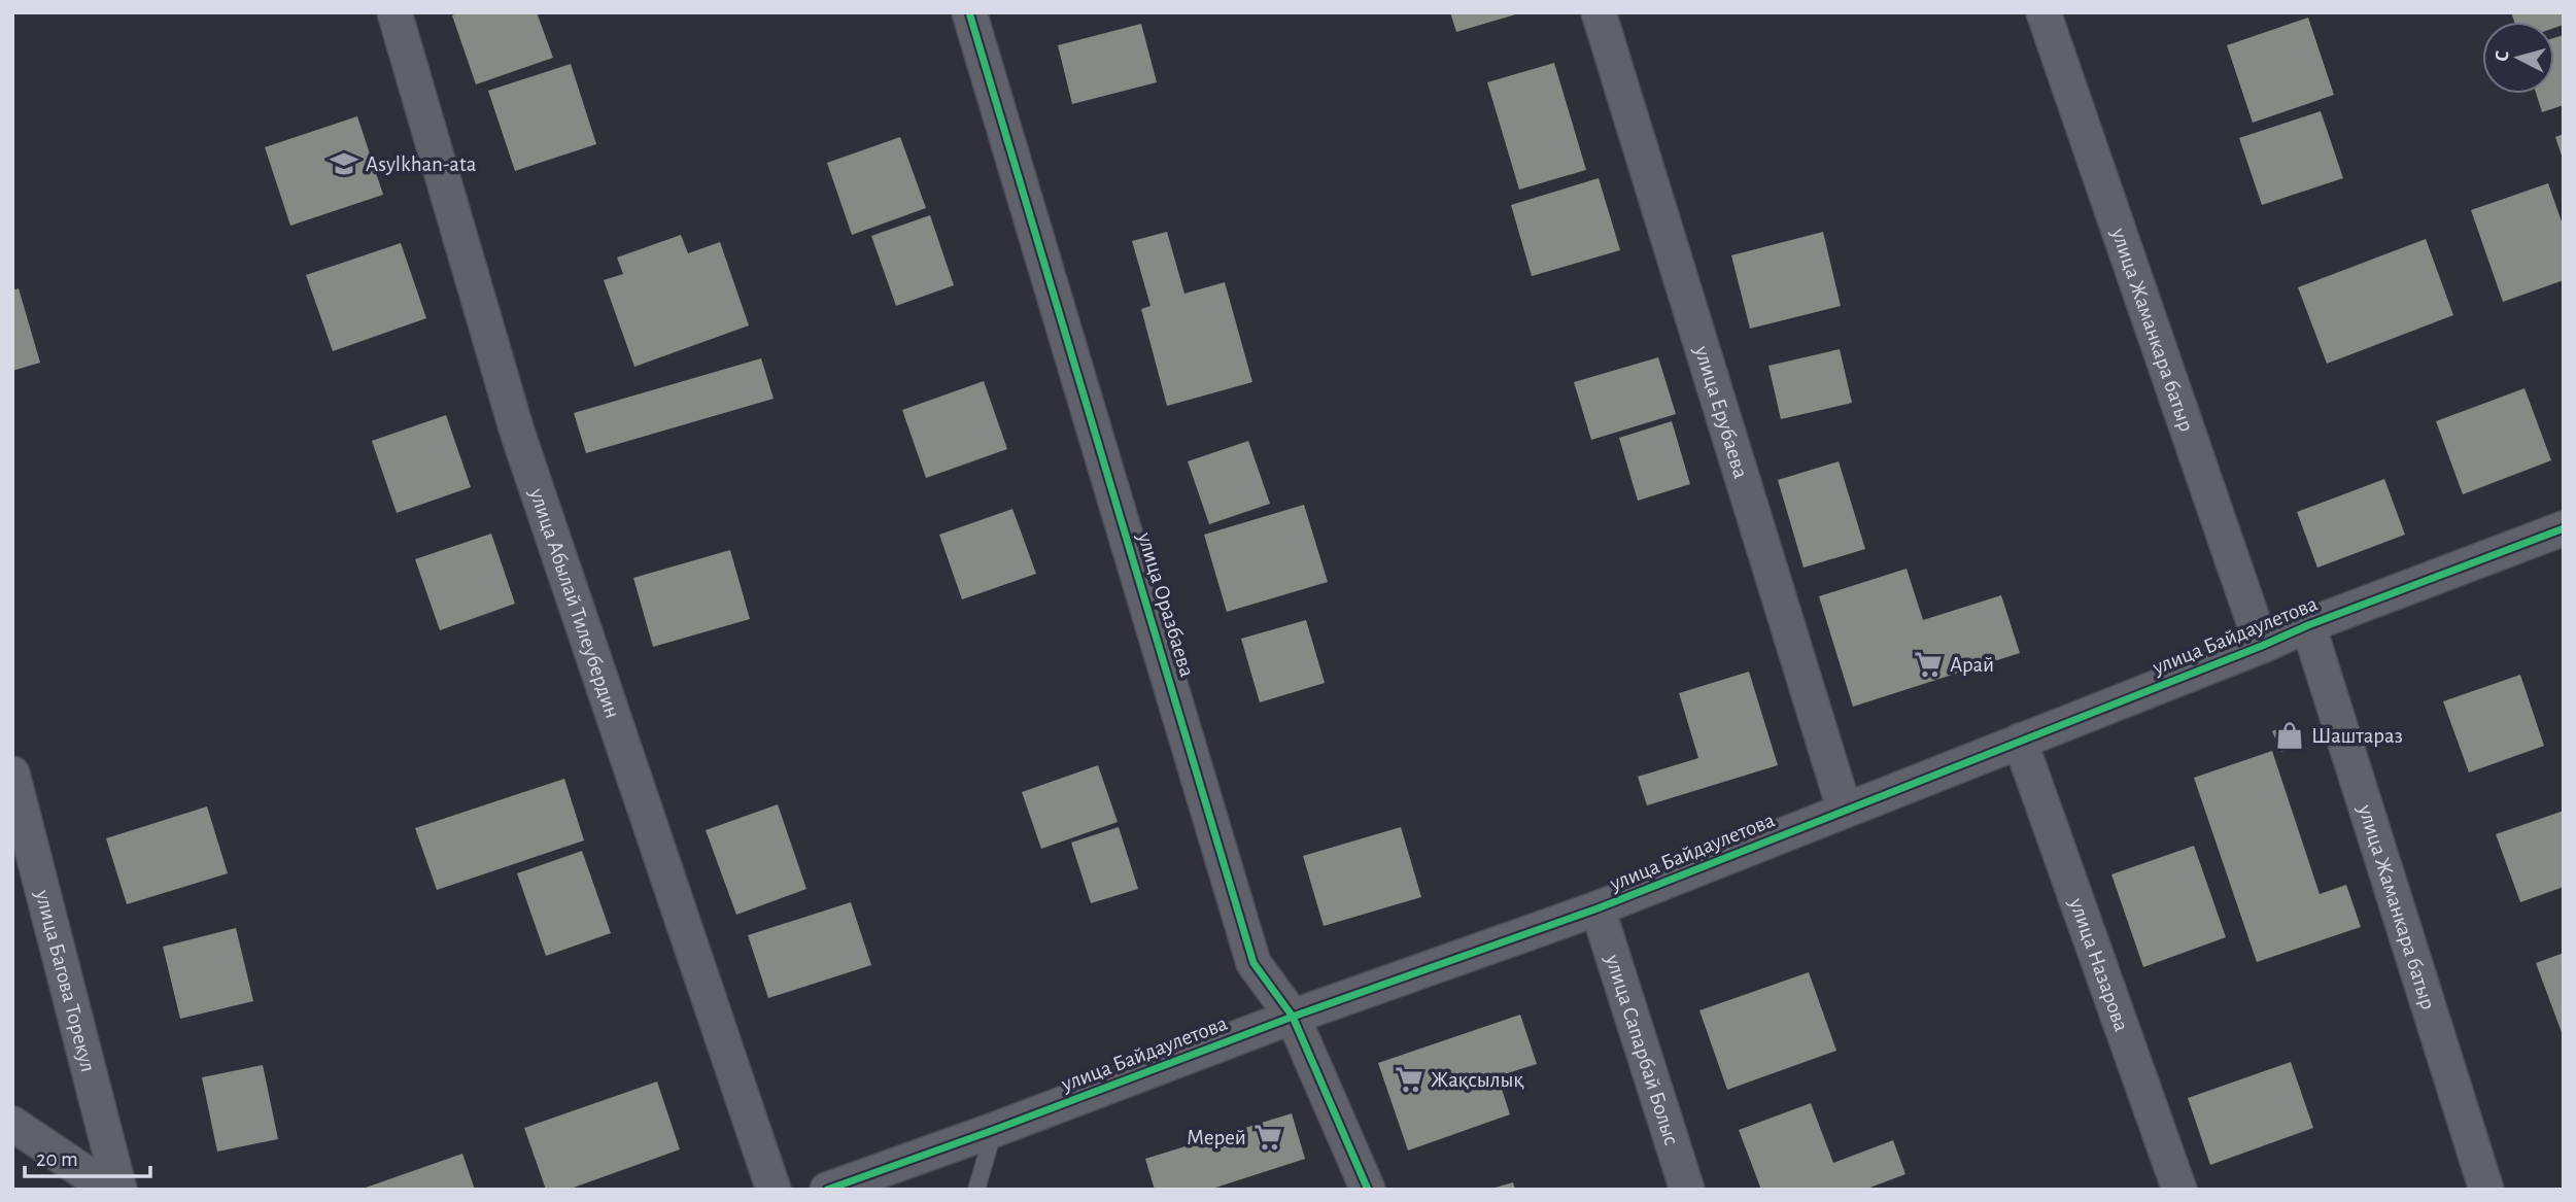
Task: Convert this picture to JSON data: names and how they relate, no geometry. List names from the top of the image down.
{
  "streets": {
    "street": [
      "улица Жаманкара батыр",
      "улица Ерубаева",
      "улица Абылай Тилеубердин",
      "улица Оразбаева",
      "улица Байдаулетова",
      "улица Назарова",
      "улица Багова Торекул",
      "улица Cапарбай Болыс"
    ]
  },
  "crossings": [
    ["улица Жаманкара батыр", "улица Байдаулетова"],
    ["улица Ерубаева", "улица Байдаулетова"],
    ["улица Оразбаева", "улица Байдаулетова"],
    ["улица Байдаулетова", "улица Назарова"],
    ["улица Байдаулетова", "улица Cапарбай Болыс"]
  ],
  "places": {
    "school or university": ["Asylkhan-ata"],
    "supermarket": ["Арай", "Жақсылық", "Мерей"],
    "shop": ["Шаштараз"]
  },
  "scale_bar": "20 m",
  "north": "left"
}
